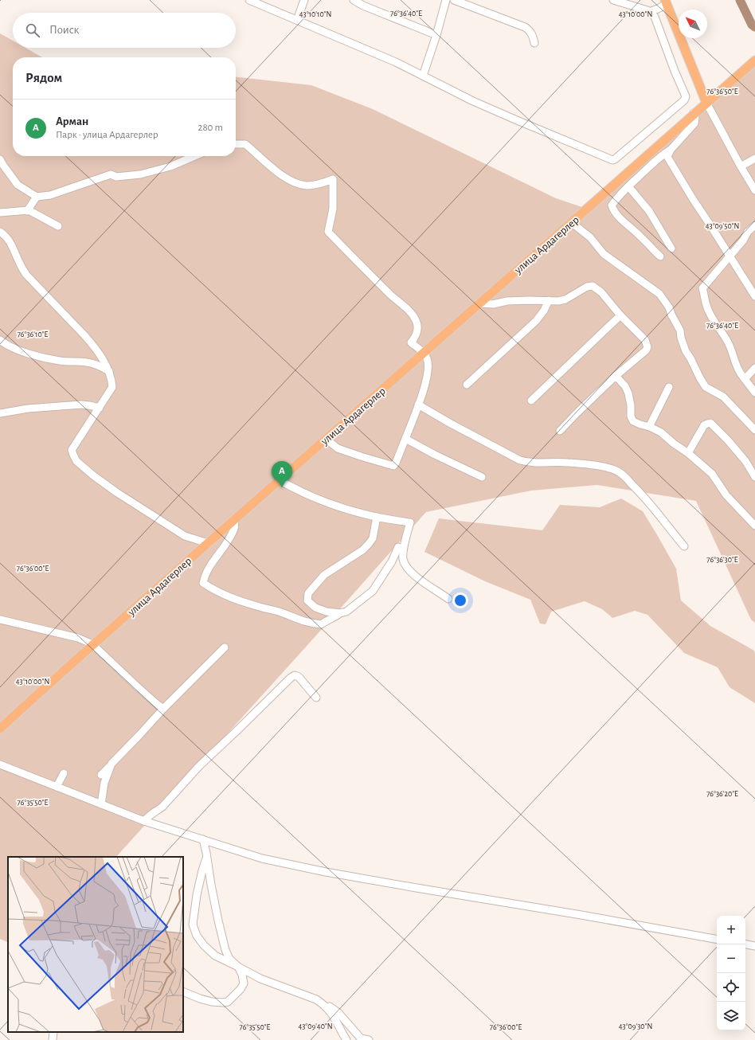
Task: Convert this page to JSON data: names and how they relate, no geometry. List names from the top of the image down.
{
  "streets": {
    "main road": ["улица Ардагерлер"]
  },
  "north": "top left",
  "page": {
    "search": "Поиск",
    "heading": "Рядом",
    "list": [
      {
        "mark": "A",
        "name": "Арман",
        "note": "Парк · улица Ардагерлер",
        "value": "280 m"
      }
    ],
    "pins": "A",
    "map_buttons": ["+", "−"]
  },
  "coordinates": [
    "76°36'40\"E",
    "43°10'10\"N",
    "43°10'00\"N",
    "76°36'50\"E",
    "43°09'50\"N",
    "76°36'10\"E",
    "76°36'30\"E",
    "76°36'00\"E",
    "76°36'20\"E",
    "76°35'50\"E",
    "43°09'40\"N",
    "43°09'30\"N"
  ]
}
